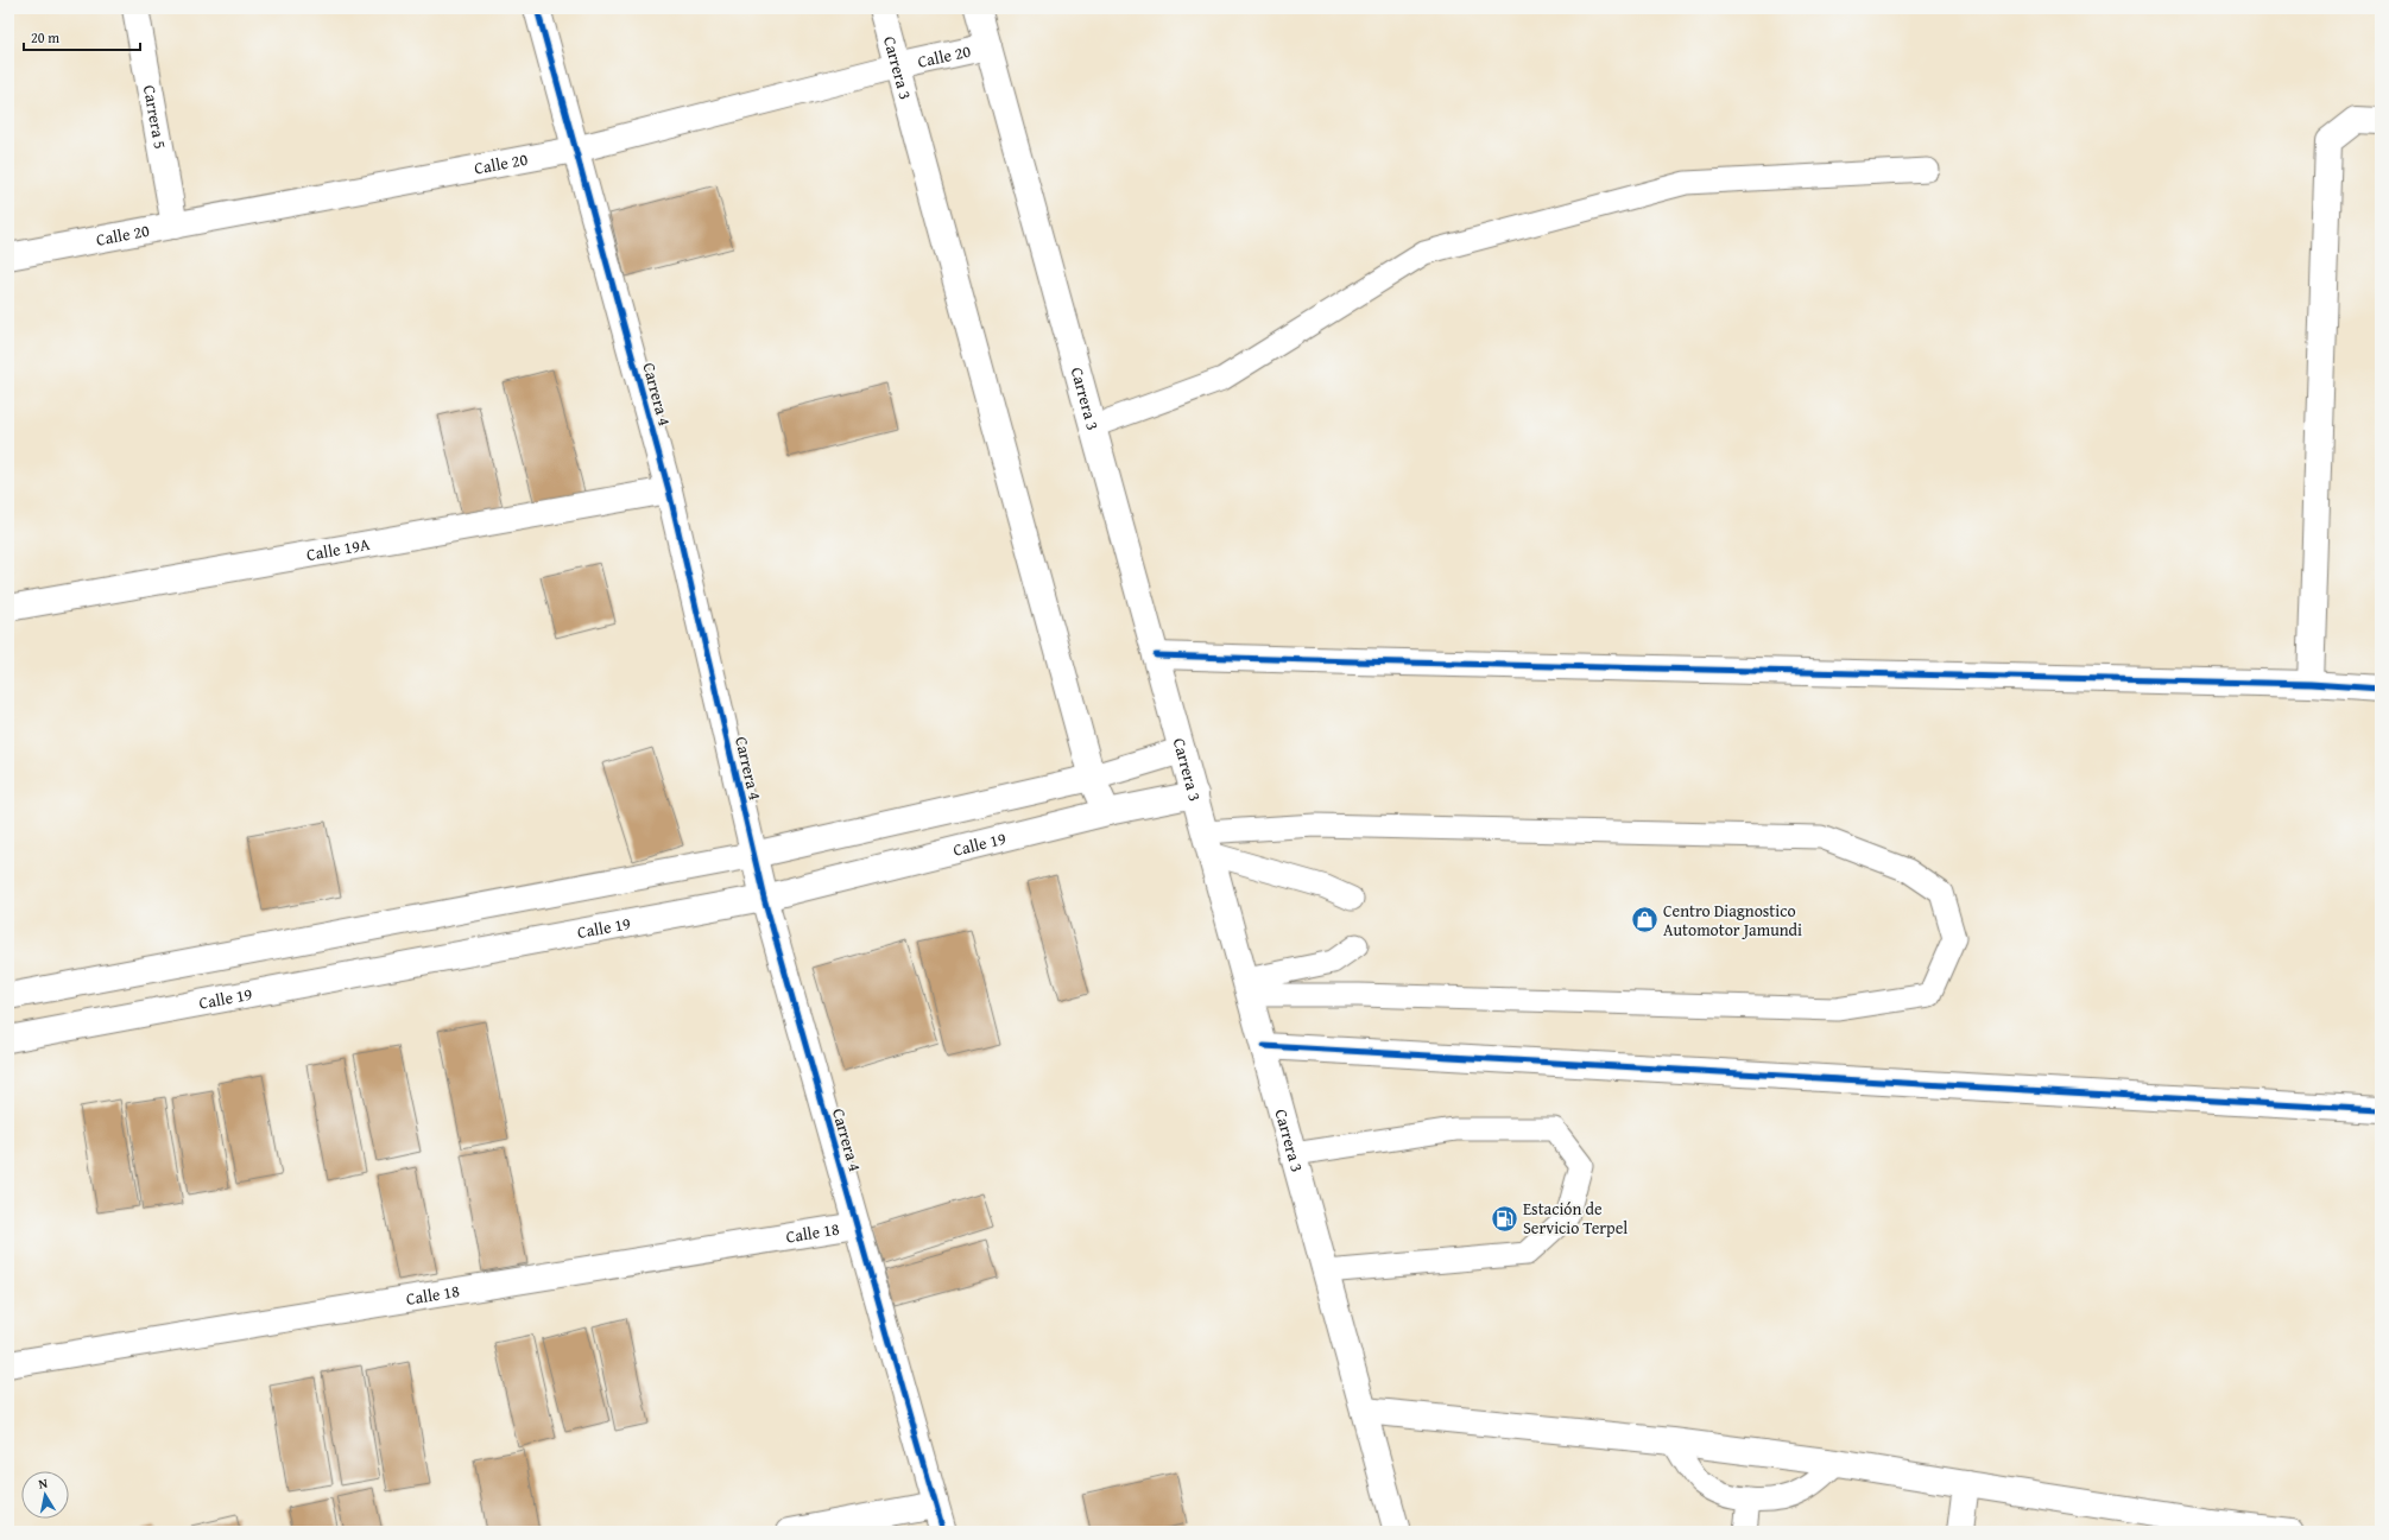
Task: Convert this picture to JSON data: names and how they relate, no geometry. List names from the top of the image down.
{
  "streets": {
    "main road": [
      "Calle 20",
      "Carrera 3",
      "Carrera 5",
      "Carrera 4",
      "Calle 19A",
      "Calle 19",
      "Calle 18"
    ]
  },
  "crossings": [
    ["Calle 20", "Carrera 3"],
    ["Calle 20", "Carrera 5"],
    ["Calle 20", "Carrera 4"],
    ["Carrera 3", "Calle 19"],
    ["Carrera 4", "Calle 19A"],
    ["Carrera 4", "Calle 19"],
    ["Carrera 4", "Calle 18"]
  ],
  "places": {
    "shop": ["Centro Diagnostico Automotor Jamundi"],
    "fuel station": ["Estación de Servicio Terpel"]
  },
  "scale_bar": "20 m",
  "north": "top"
}
